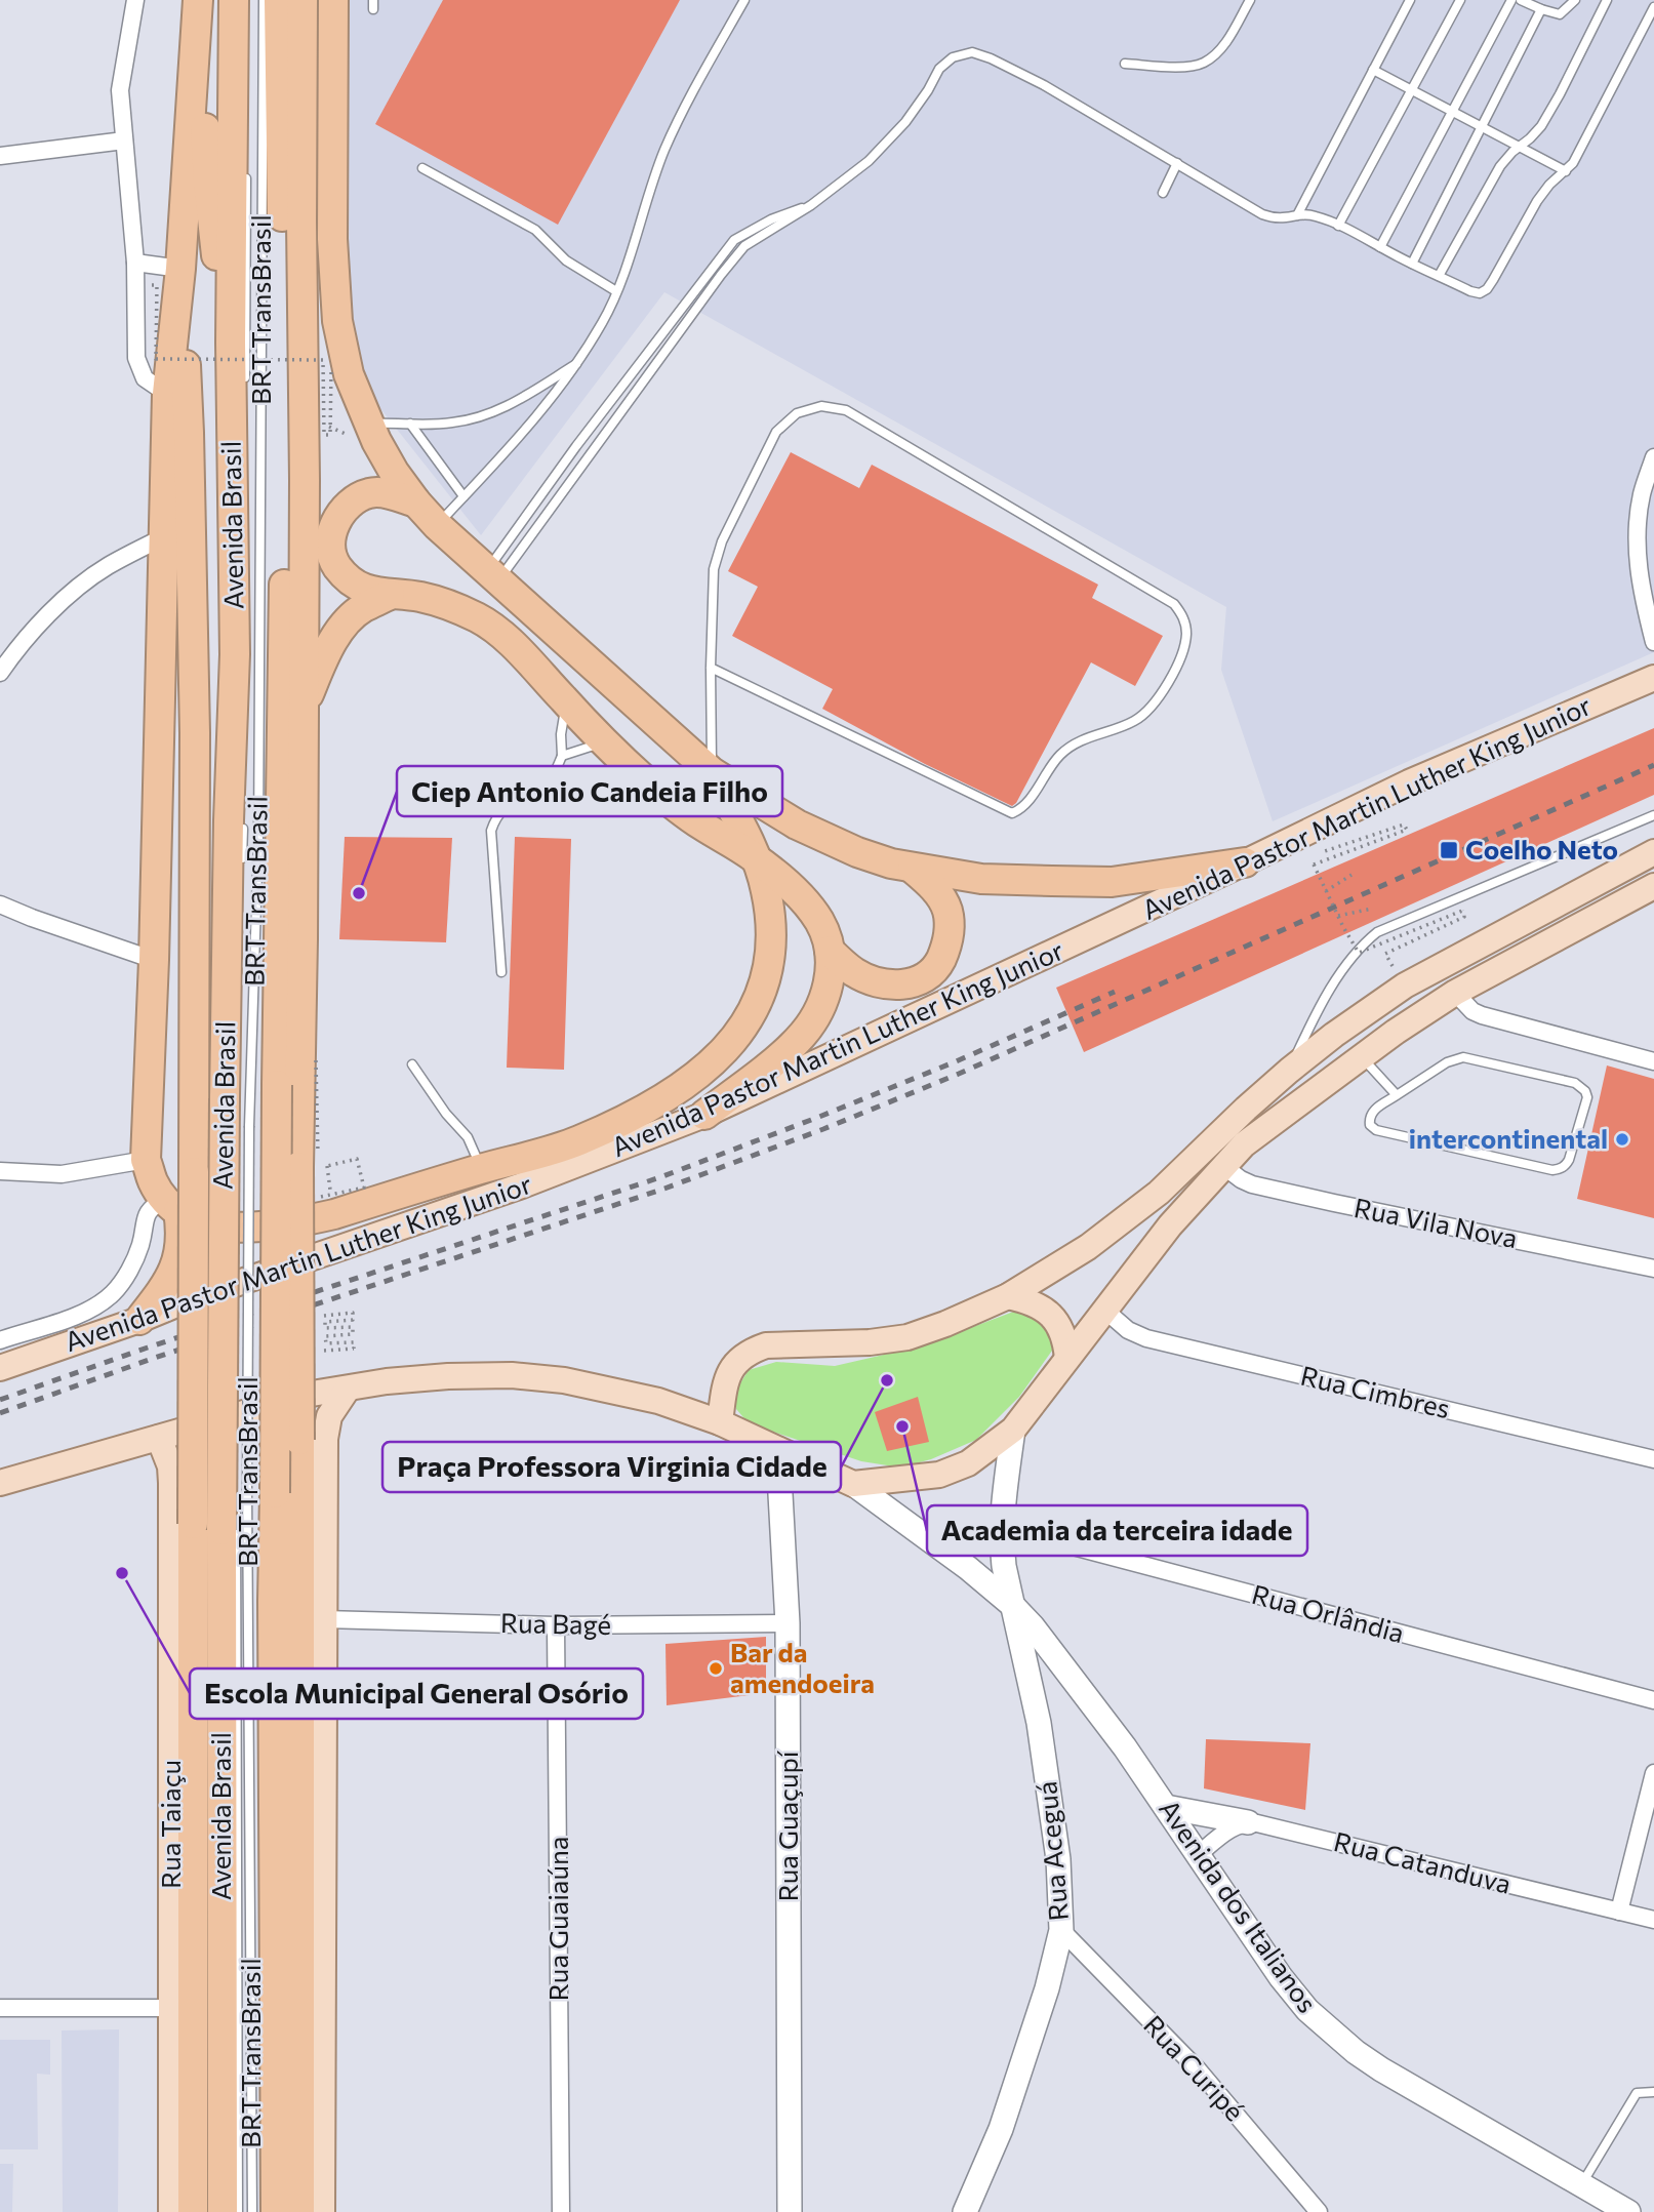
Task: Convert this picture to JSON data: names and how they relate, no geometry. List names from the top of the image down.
{
  "streets": {
    "highway": ["Avenida Brasil"],
    "main road": ["Avenida Pastor Martin Luther King Junior", "Rua Taiaçu"],
    "street": [
      "Rua Vila Nova",
      "Rua Cimbres",
      "Rua Orlândia",
      "Rua Bagé",
      "Rua Guaçupí",
      "Rua Aceguá",
      "Rua Catanduva",
      "Avenida dos Italianos",
      "Rua Guaiaúna",
      "Rua Curipé"
    ],
    "lane": ["BRT TransBrasil"]
  },
  "crossings": [
    ["BRT TransBrasil", "Avenida Brasil"],
    ["Rua Orlândia", "Avenida dos Italianos"],
    ["Rua Bagé", "Rua Guaçupí"],
    ["Rua Bagé", "Rua Guaiaúna"],
    ["Rua Aceguá", "Avenida dos Italianos"],
    ["Rua Aceguá", "Rua Curipé"]
  ],
  "places": {
    "transit": ["Coelho Neto"],
    "other": [
      "Ciep Antonio Candeia Filho",
      "intercontinental",
      "Praça Professora Virginia Cidade",
      "Academia da terceira idade",
      "Escola Municipal General Osório",
      "Bar da amendoeira"
    ]
  }
}
